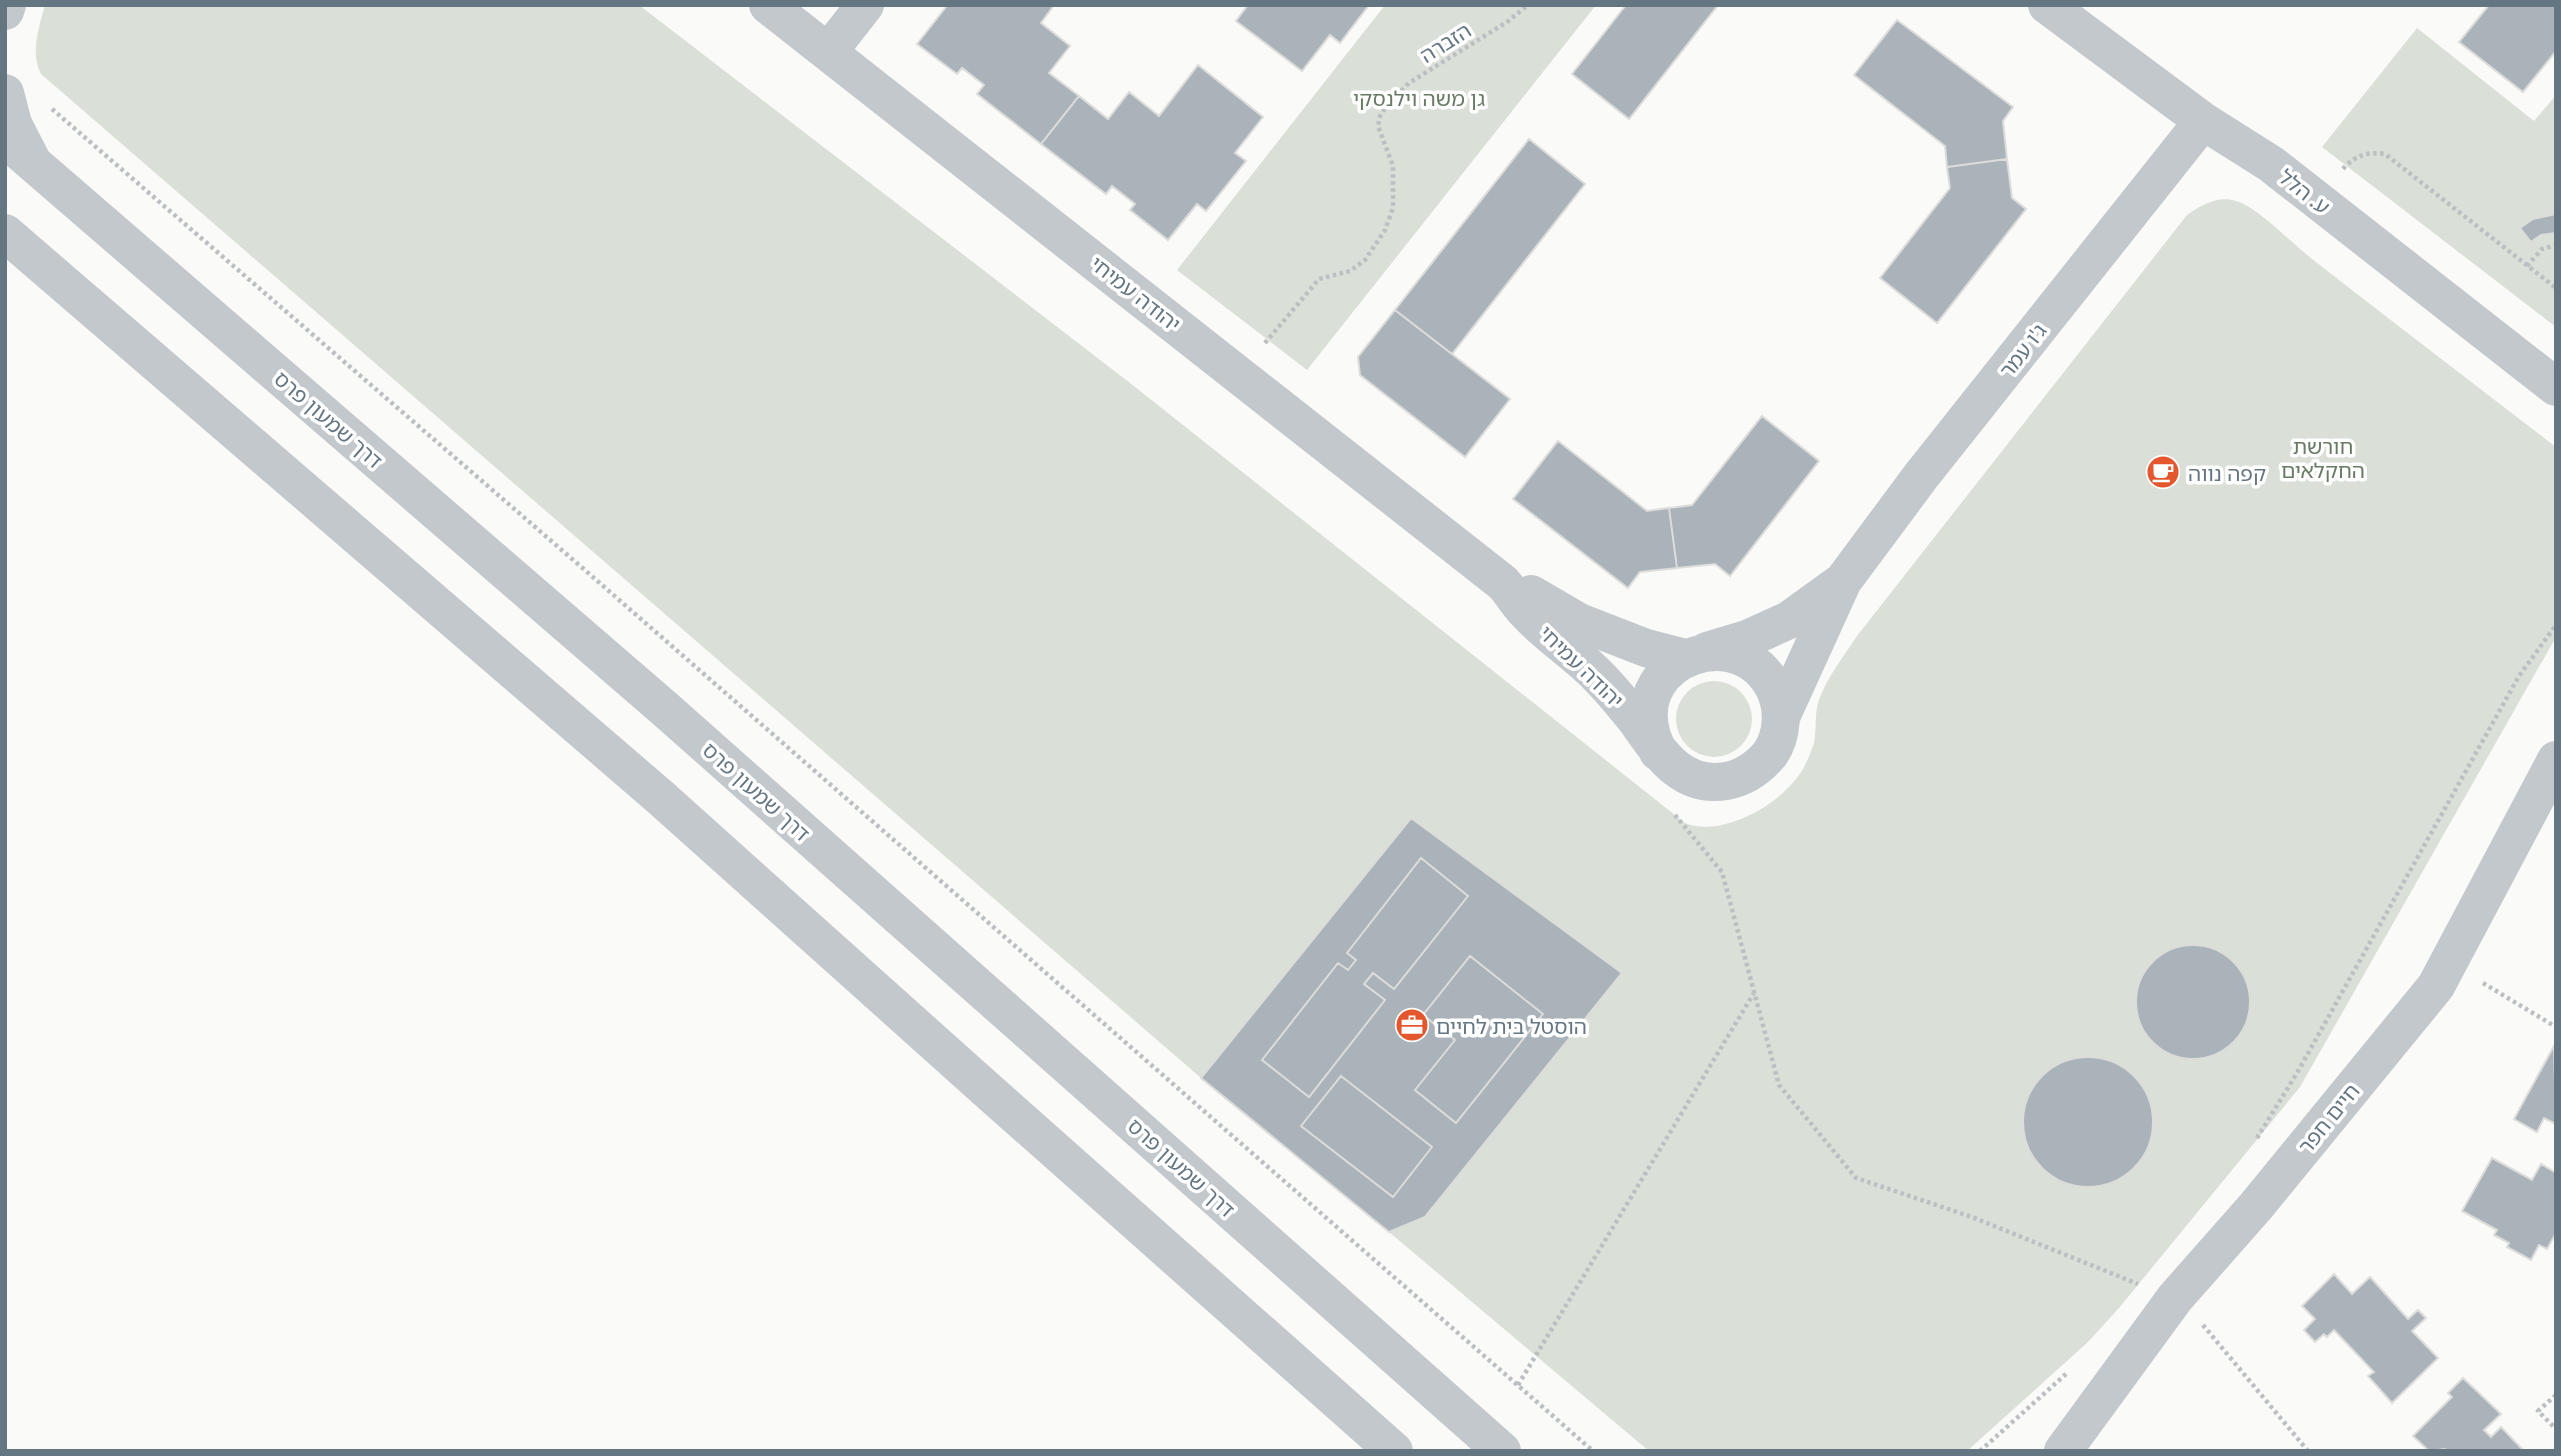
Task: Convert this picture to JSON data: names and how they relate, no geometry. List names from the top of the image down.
{
  "streets": {
    "street": [
      "ע. הלל",
      "יהודה עמיחי",
      "ג'ו עמר",
      "דרך שמעון פרס",
      "חיים חפר"
    ],
    "path": ["הזברה"]
  },
  "crossings": [
    ["ע. הלל", "ג'ו עמר"],
    ["יהודה עמיחי", "ג'ו עמר"]
  ],
  "parks": ["גן משה וילנסקי", "חורשת החקלאים"],
  "places": {
    "cafe": ["קפה נווה"],
    "office": ["הוסטל בית לחיים"]
  }
}
